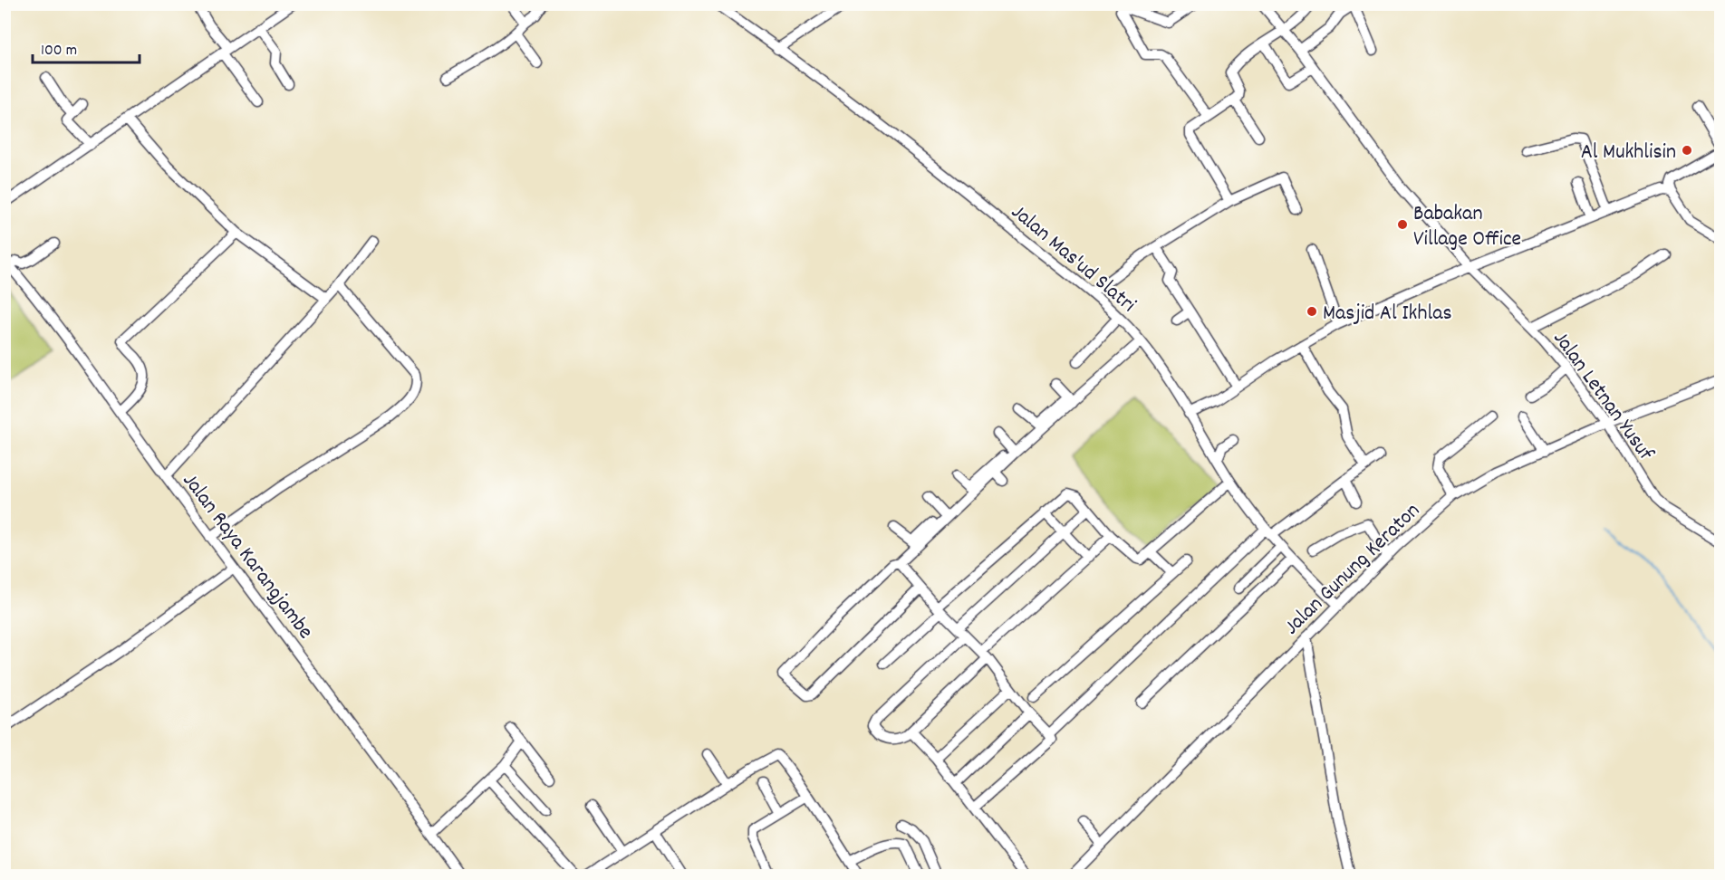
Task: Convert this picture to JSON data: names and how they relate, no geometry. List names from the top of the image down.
{
  "streets": {
    "street": [
      "Jalan Mas'ud Slatri",
      "Jalan Letnan Yusuf",
      "Jalan Raya Karangjambe",
      "Jalan Gunung Keraton"
    ]
  },
  "crossings": [
    ["Jalan Mas'ud Slatri", "Jalan Gunung Keraton"],
    ["Jalan Letnan Yusuf", "Jalan Gunung Keraton"]
  ],
  "places": ["Al Mukhlisin", "Babakan Village Office", "Masjid Al Ikhlas"],
  "scale_bar": "100 m"
}
